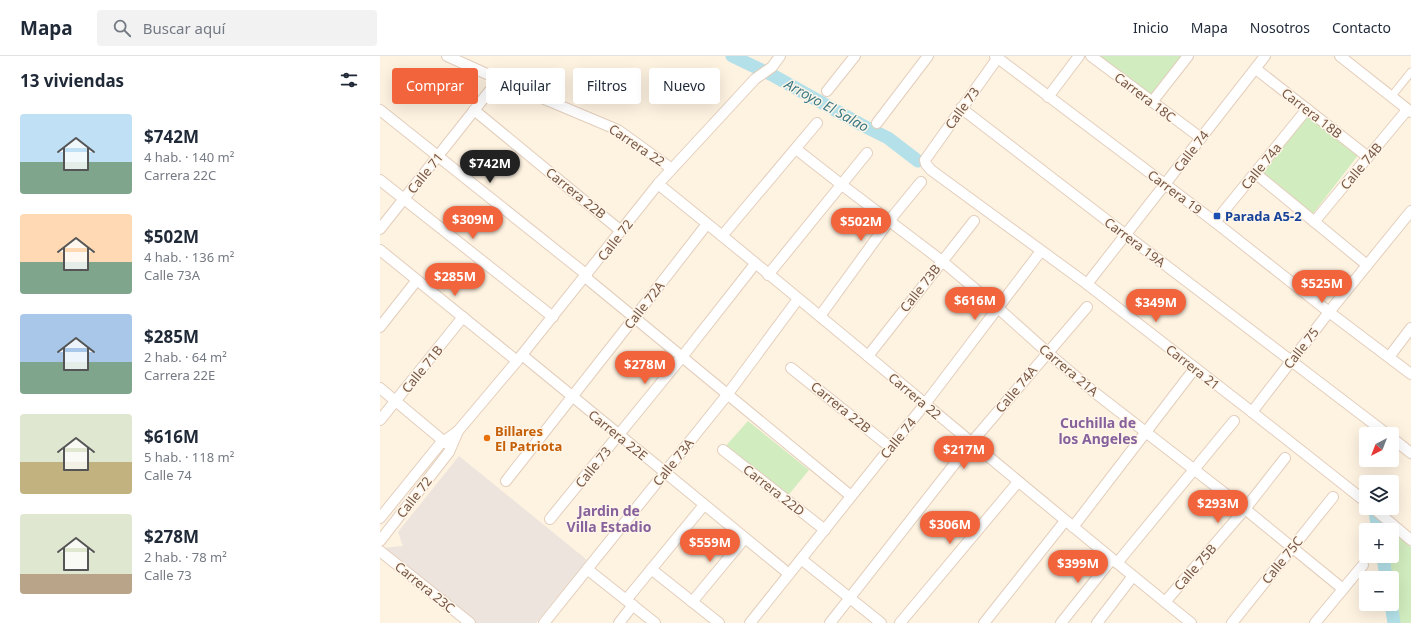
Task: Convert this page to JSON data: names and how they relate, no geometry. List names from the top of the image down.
{
  "streets": {
    "street": [
      "Carrera 18C",
      "Calle 73",
      "Carrera 18B",
      "Carrera 22",
      "Calle 74",
      "Calle 74a",
      "Calle 74B",
      "Calle 71",
      "Carrera 19",
      "Carrera 22B",
      "Calle 72",
      "Carrera 19A",
      "Calle 73B",
      "Calle 72A",
      "Calle 75",
      "Carrera 21",
      "Calle 71B",
      "Carrera 21A",
      "Calle 74A",
      "Carrera 22E",
      "Calle 73A",
      "Carrera 22D",
      "Calle 75C",
      "Calle 75B",
      "Carrera 23C"
    ]
  },
  "crossings": [
    ["Carrera 18C", "Calle 74"],
    ["Calle 73", "Carrera 22"],
    ["Calle 73", "Carrera 19"],
    ["Calle 73", "Carrera 19A"],
    ["Calle 73", "Carrera 21"],
    ["Calle 73", "Carrera 22E"],
    ["Carrera 18B", "Calle 74"],
    ["Carrera 18B", "Calle 74a"],
    ["Carrera 18B", "Calle 74B"],
    ["Carrera 22", "Calle 74"],
    ["Carrera 22", "Calle 72"],
    ["Carrera 22", "Calle 73B"],
    ["Carrera 22", "Calle 72A"],
    ["Carrera 22", "Calle 74A"],
    ["Carrera 22", "Calle 73A"],
    ["Carrera 22", "Calle 75B"],
    ["Calle 74", "Carrera 19"],
    ["Calle 74", "Carrera 22B"],
    ["Calle 74", "Carrera 19A"],
    ["Calle 74", "Carrera 21"],
    ["Calle 74", "Carrera 21A"],
    ["Calle 74", "Carrera 22E"],
    ["Calle 74", "Carrera 22D"],
    ["Calle 74a", "Carrera 19"],
    ["Calle 71", "Carrera 22B"],
    ["Carrera 19", "Calle 75"],
    ["Carrera 22B", "Calle 72"],
    ["Calle 72", "Carrera 22E"],
    ["Carrera 19A", "Calle 75"],
    ["Calle 73B", "Carrera 21A"],
    ["Calle 72A", "Carrera 22E"],
    ["Calle 75", "Carrera 21"],
    ["Calle 71B", "Carrera 22E"],
    ["Carrera 21A", "Calle 74A"],
    ["Carrera 21A", "Calle 75C"],
    ["Carrera 21A", "Calle 75B"],
    ["Carrera 22E", "Calle 73A"]
  ],
  "districts": ["Cuchilla de los Angeles", "Jardin de Villa Estadio"],
  "water": ["Arroyo El Salao"],
  "places": {
    "transit": ["Parada A5-2"],
    "other": ["Billares El Patriota"]
  },
  "north": "bottom left",
  "page": {
    "header": "Mapa",
    "search": "Buscar aquí",
    "nav": [
      "Inicio",
      "Mapa",
      "Nosotros",
      "Contacto"
    ],
    "heading": "13 viviendas",
    "chip": [
      "Comprar",
      "Alquilar",
      "Filtros",
      "Nuevo"
    ],
    "list": [
      {
        "name": "$742M",
        "note": "4 hab. · 140 m² · Carrera 22C"
      },
      {
        "name": "$502M",
        "note": "4 hab. · 136 m² · Calle 73A"
      },
      {
        "name": "$285M",
        "note": "2 hab. · 64 m² · Carrera 22E"
      },
      {
        "name": "$616M",
        "note": "5 hab. · 118 m² · Calle 74"
      },
      {
        "name": "$278M",
        "note": "2 hab. · 78 m² · Calle 73"
      }
    ],
    "price": [
      "$742M",
      "$309M",
      "$502M",
      "$285M",
      "$525M",
      "$616M",
      "$349M",
      "$278M",
      "$217M",
      "$293M",
      "$306M",
      "$559M",
      "$399M"
    ],
    "map_buttons": ["+", "−"]
  }
}
